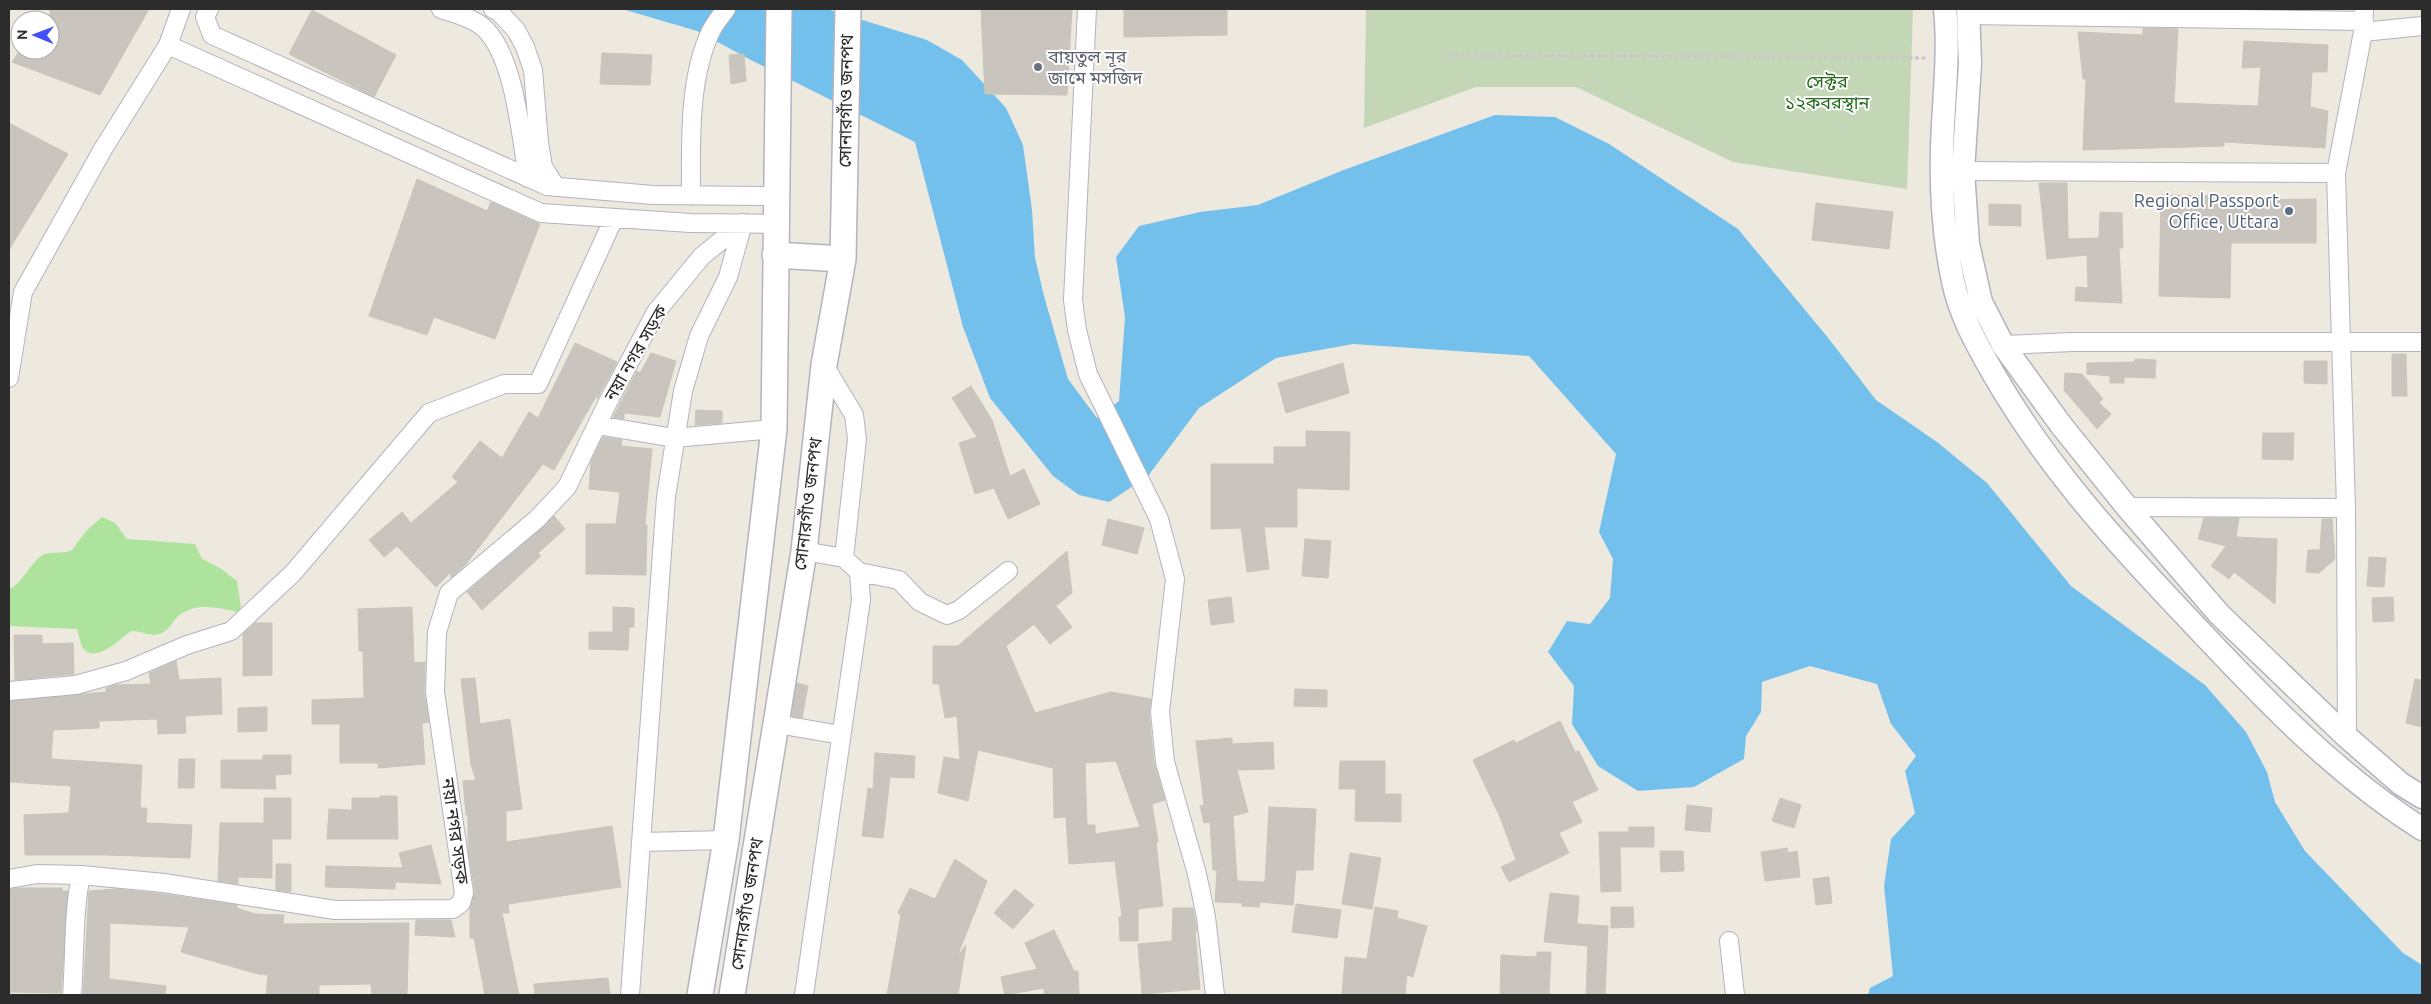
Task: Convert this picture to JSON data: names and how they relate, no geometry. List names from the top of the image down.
{
  "streets": {
    "main road": ["সোনারগাঁও জনপথ"],
    "street": ["নয়া নগর সড়ক"]
  },
  "crossings": [
    ["সোনারগাঁও জনপথ", "নয়া নগর সড়ক"]
  ],
  "parks": ["সেক্টর ১২কবরস্থান"],
  "places": ["বায়তুল নূর জামে মসজিদ", "Regional Passport Office, Uttara"],
  "north": "left"
}
